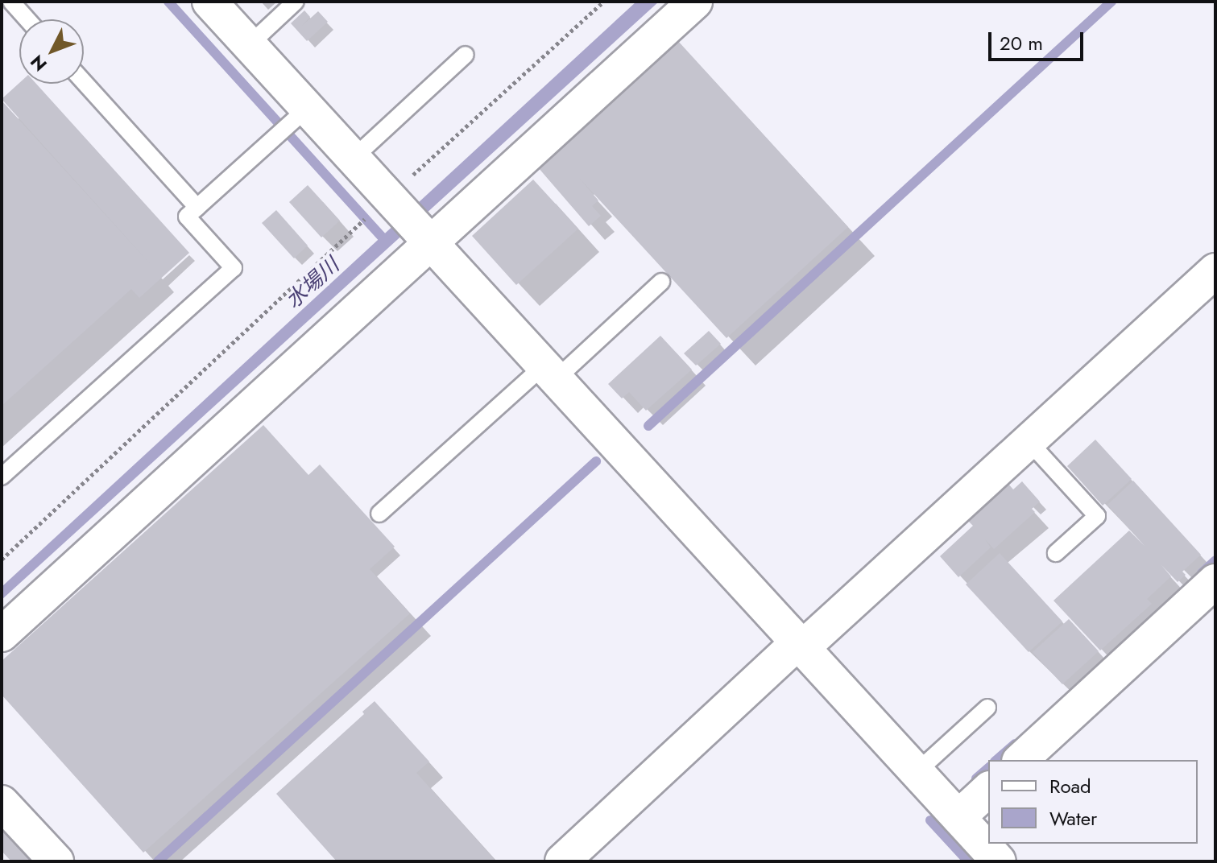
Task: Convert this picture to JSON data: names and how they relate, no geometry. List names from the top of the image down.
{
  "water": ["水場川"],
  "legend": ["Road", "Water"],
  "scale_bar": "20 m",
  "north": "bottom left"
}
